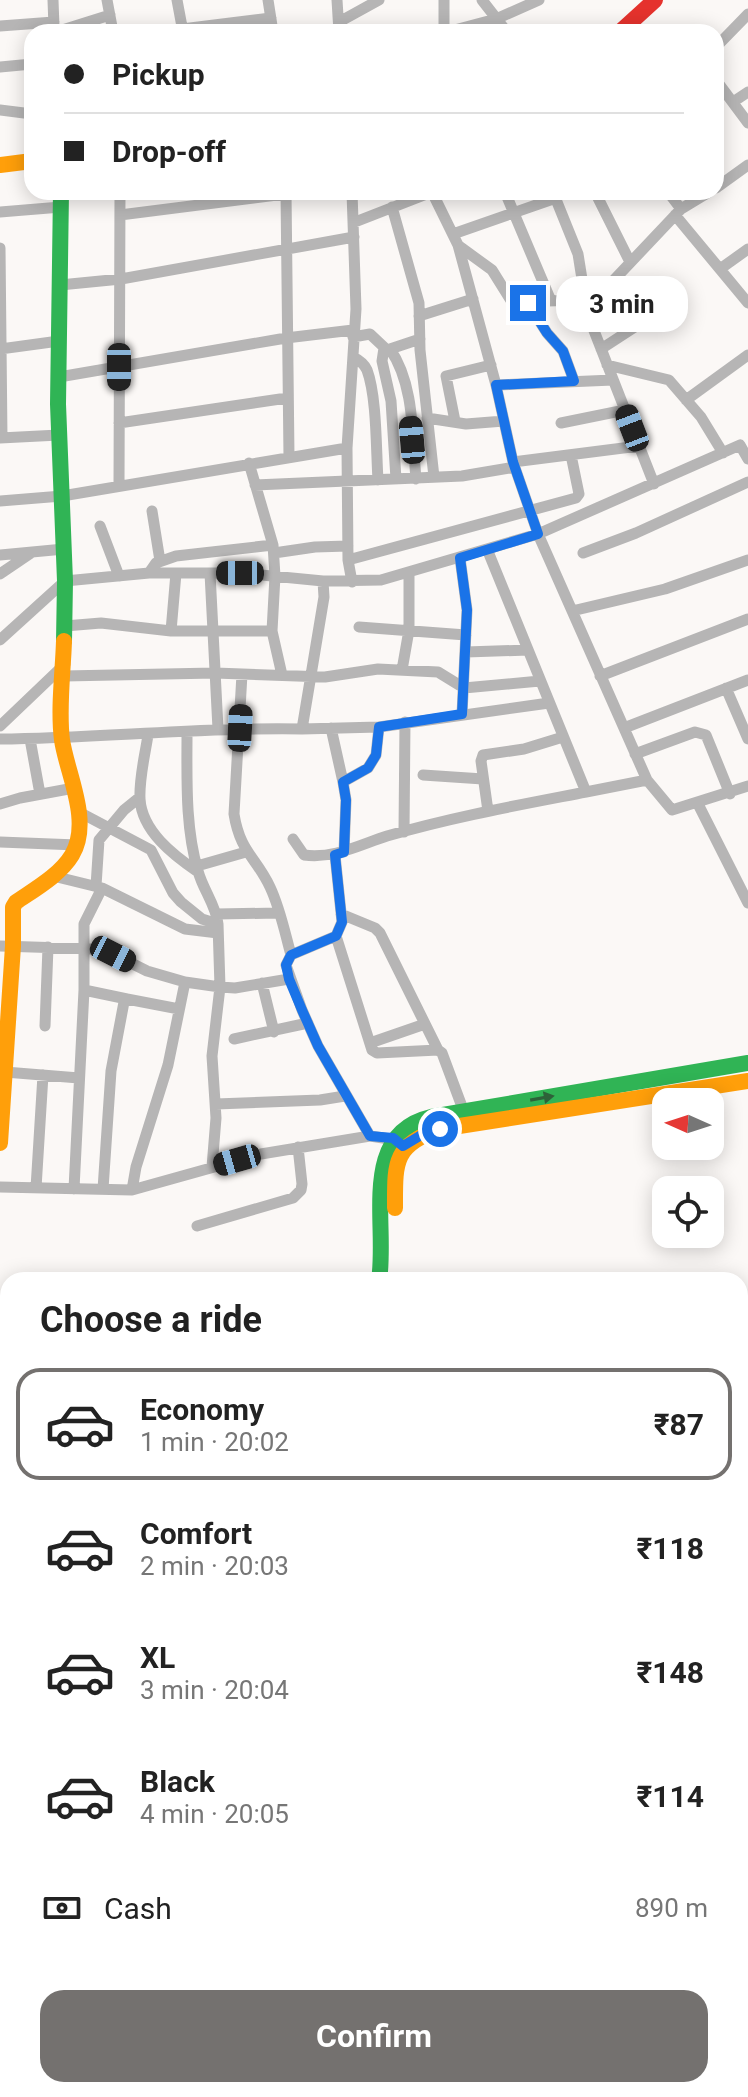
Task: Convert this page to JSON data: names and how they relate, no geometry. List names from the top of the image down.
{
  "north": "left",
  "page": {
    "banner": ["Pickup", "Drop-off"],
    "bubble": "3 min",
    "heading": "Choose a ride",
    "list": [
      {
        "name": "Economy",
        "note": "1 min · 20:02",
        "value": "₹87"
      },
      {
        "name": "Comfort",
        "note": "2 min · 20:03",
        "value": "₹118"
      },
      {
        "name": "XL",
        "note": "3 min · 20:04",
        "value": "₹148"
      },
      {
        "name": "Black",
        "note": "4 min · 20:05",
        "value": "₹114"
      }
    ],
    "pay": ["Cash", "890 m"],
    "buttons": "Confirm"
  }
}
